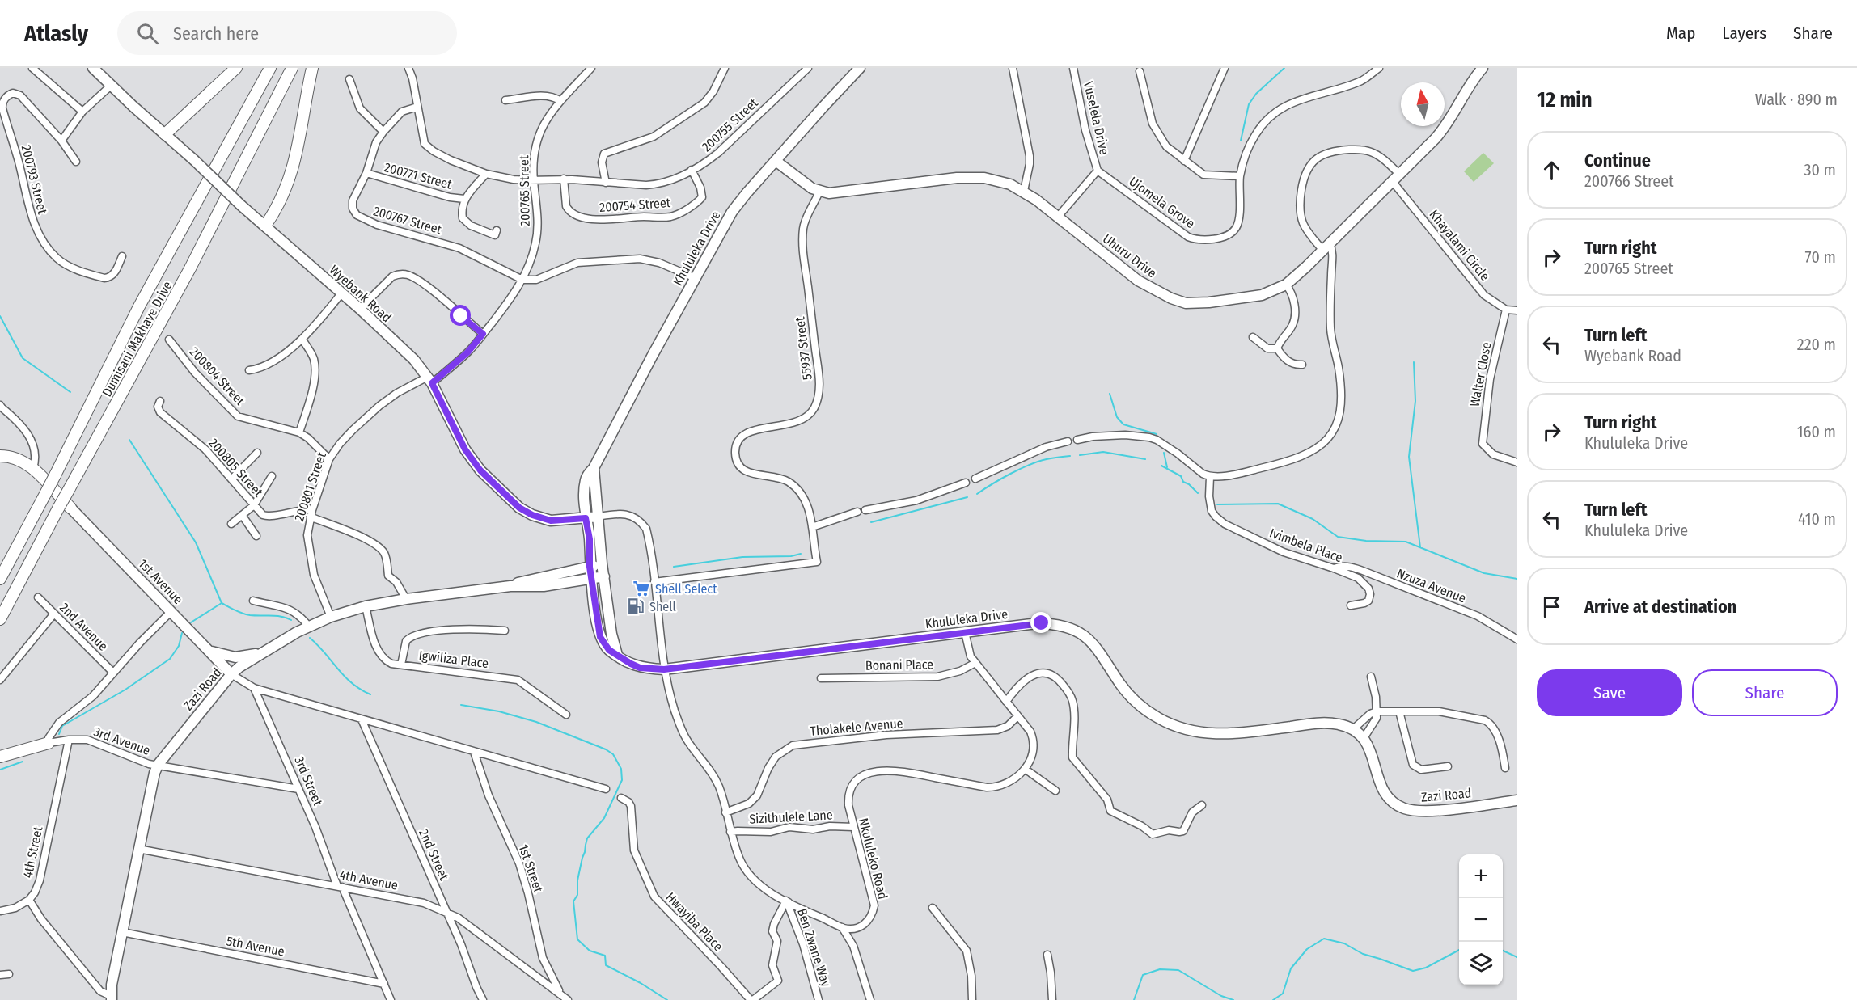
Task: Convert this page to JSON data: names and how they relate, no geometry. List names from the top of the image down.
{
  "streets": {
    "main road": ["Dumisani Makhaye Drive"],
    "street": [
      "Vuselela Drive",
      "200755 Street",
      "200771 Street",
      "200793 Street",
      "200765 Street",
      "Ujomela Grove",
      "200754 Street",
      "200767 Street",
      "Khayalami Circle",
      "Khululeka Drive",
      "Uhuru Drive",
      "Wyebank Road",
      "55937 Street",
      "Walter Close",
      "200804 Street",
      "200805 Street",
      "200801 Street",
      "Ivimbela Place",
      "1st Avenue",
      "Nzuza Avenue",
      "2nd Avenue",
      "Igwiliza Place",
      "Bonani Place",
      "Zazi Road",
      "Tholakele Avenue",
      "3rd Avenue",
      "3rd Street",
      "Sizithulele Lane",
      "4th Street",
      "2nd Street",
      "Nkululeko Road",
      "1st Street",
      "4th Avenue",
      "Hwayiba Place",
      "5th Avenue",
      "Ben Zwane Way"
    ]
  },
  "crossings": [
    ["Vuselela Drive", "Ujomela Grove"],
    ["Vuselela Drive", "Uhuru Drive"],
    ["200755 Street", "200765 Street"],
    ["200755 Street", "200754 Street"],
    ["200755 Street", "200767 Street"],
    ["200771 Street", "200767 Street"],
    ["200765 Street", "200767 Street"],
    ["200765 Street", "Wyebank Road"],
    ["200765 Street", "200801 Street"],
    ["Khayalami Circle", "Uhuru Drive"],
    ["Khayalami Circle", "Walter Close"],
    ["Khululeka Drive", "Wyebank Road"],
    ["Khululeka Drive", "Zazi Road"],
    ["Uhuru Drive", "55937 Street"],
    ["Wyebank Road", "200801 Street"],
    ["Dumisani Makhaye Drive", "1st Avenue"],
    ["200804 Street", "200801 Street"],
    ["200805 Street", "200801 Street"],
    ["200801 Street", "Zazi Road"],
    ["Ivimbela Place", "Nzuza Avenue"],
    ["1st Avenue", "Zazi Road"],
    ["Igwiliza Place", "Zazi Road"],
    ["Zazi Road", "3rd Avenue"],
    ["Zazi Road", "4th Avenue"],
    ["Zazi Road", "5th Avenue"],
    ["3rd Avenue", "3rd Street"],
    ["3rd Avenue", "4th Street"],
    ["3rd Street", "4th Avenue"],
    ["3rd Street", "5th Avenue"],
    ["Sizithulele Lane", "Nkululeko Road"],
    ["2nd Street", "4th Avenue"],
    ["1st Street", "4th Avenue"]
  ],
  "places": {
    "supermarket": ["Shell Select"],
    "fuel station": ["Shell"]
  },
  "north": "top",
  "page": {
    "header": "Atlasly",
    "search": "Search here",
    "nav": ["Map", "Layers", "Share"],
    "heading": ["12 min", "Walk · 890 m"],
    "list": [
      ["Continue", "200766 Street", "30 m"],
      ["Turn right", "200765 Street", "70 m"],
      ["Turn left", "Wyebank Road", "220 m"],
      ["Turn right", "Khululeka Drive", "160 m"],
      ["Turn left", "Khululeka Drive", "410 m"],
      "Arrive at destination"
    ],
    "buttons": ["Save", "Share"],
    "map_buttons": ["+", "−"]
  }
}
